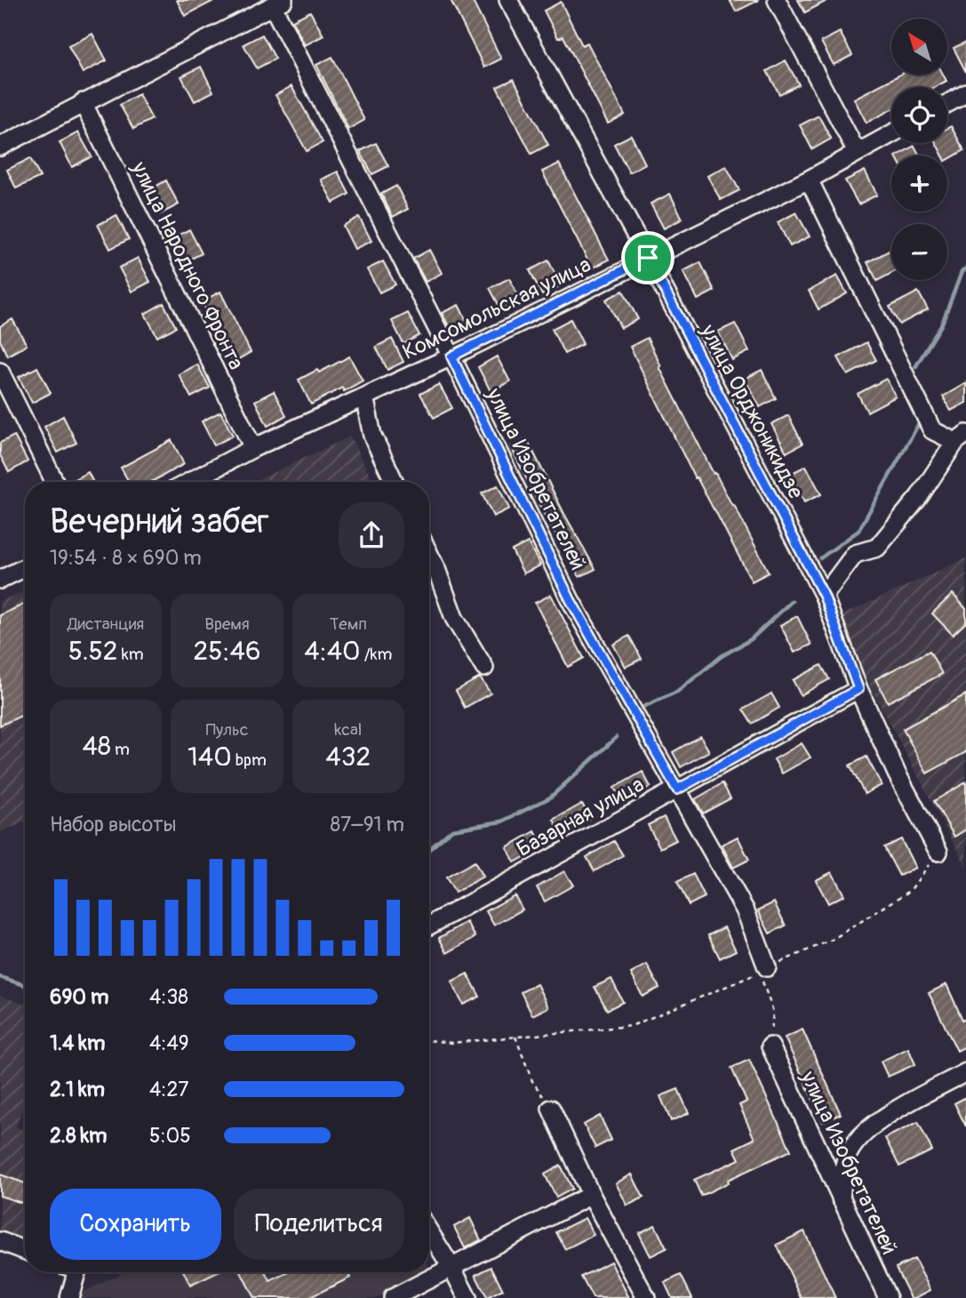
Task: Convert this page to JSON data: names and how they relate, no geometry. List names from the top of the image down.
{
  "streets": {
    "street": [
      "улица Народного Фронта",
      "Комсомольская улица",
      "улица Орджоникидзе",
      "улица Изобретателей",
      "Базарная улица"
    ]
  },
  "crossings": [
    ["улица Народного Фронта", "Комсомольская улица"],
    ["Комсомольская улица", "улица Орджоникидзе"],
    ["Комсомольская улица", "улица Изобретателей"],
    ["улица Орджоникидзе", "Базарная улица"],
    ["улица Изобретателей", "Базарная улица"]
  ],
  "north": "top left",
  "page": {
    "map_buttons": ["+", "−"],
    "heading": ["Вечерний забег", "19:54 · 8 × 690 m"],
    "stats": [
      ["Дистанция", "5.52 km"],
      ["Время", "25:46"],
      ["Темп", "4:40 /km"],
      ["48 m"],
      ["Пульс", "140 bpm"],
      ["kcal", "432"]
    ],
    "chart": ["Набор высоты", "87–91 m"],
    "list": [
      {
        "name": "690 m",
        "note": "4:38"
      },
      {
        "name": "1.4 km",
        "note": "4:49"
      },
      {
        "name": "2.1 km",
        "note": "4:27"
      },
      {
        "name": "2.8 km",
        "note": "5:05"
      }
    ],
    "buttons": ["Сохранить", "Поделиться"]
  }
}
